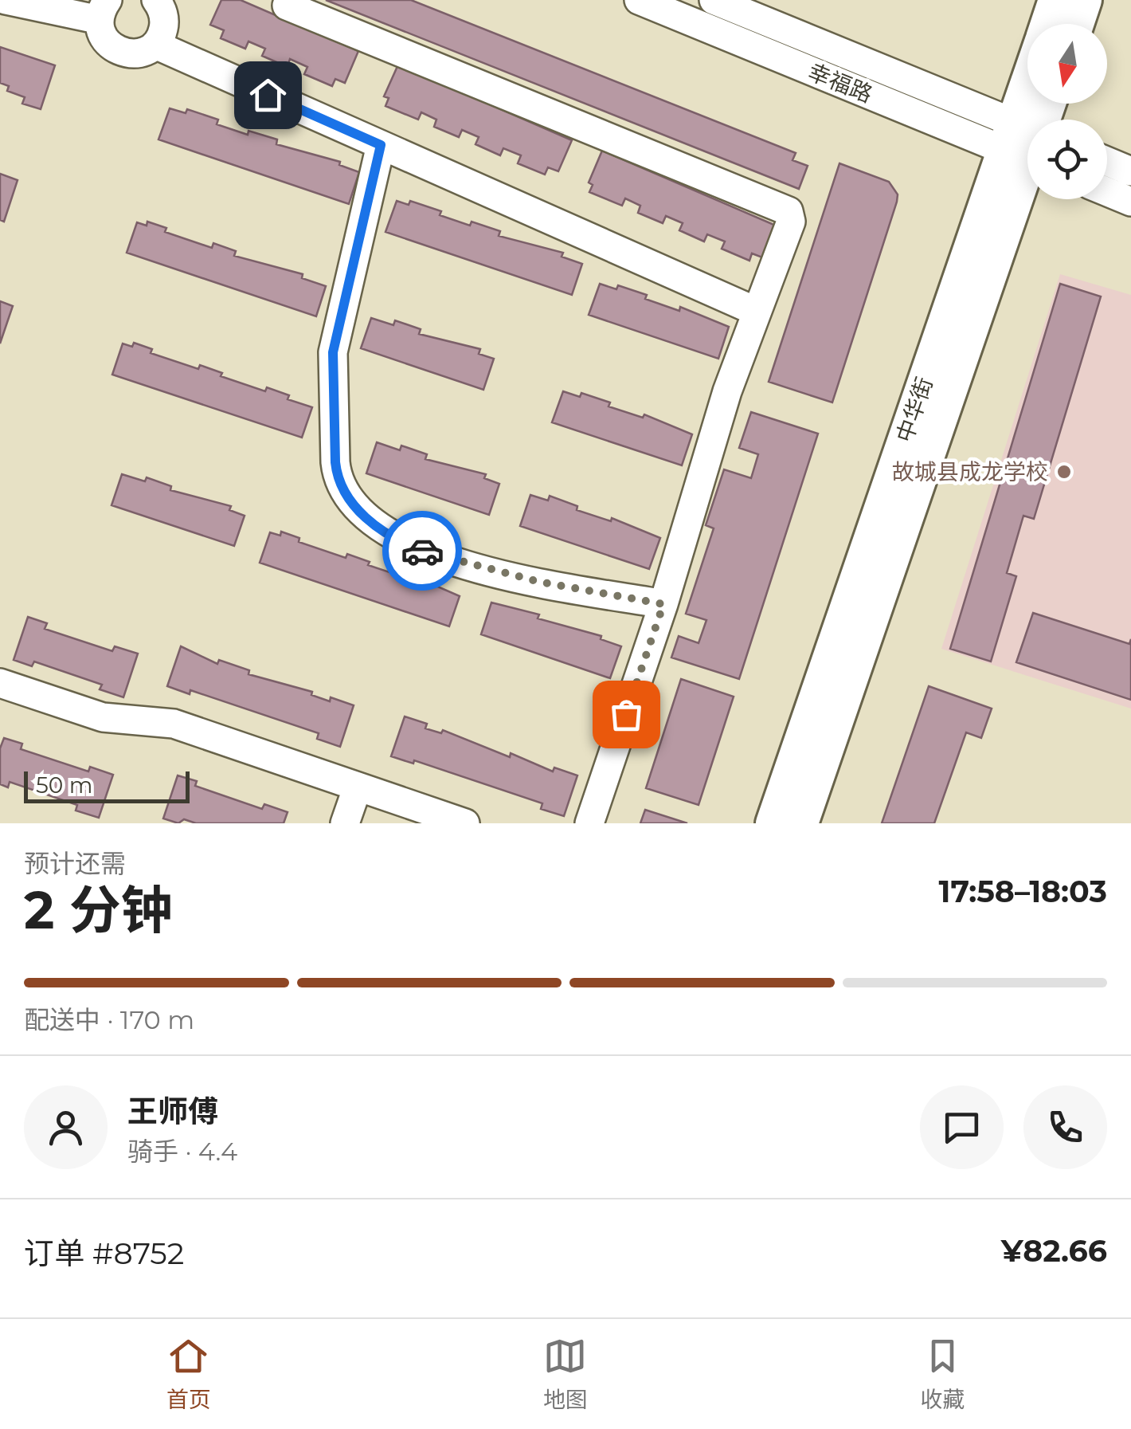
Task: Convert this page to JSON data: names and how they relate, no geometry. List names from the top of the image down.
{
  "streets": {
    "main road": ["中华街"],
    "street": ["幸福路"]
  },
  "places": ["故城县成龙学校"],
  "scale_bar": "50 m",
  "north": "bottom",
  "page": {
    "scale": "50 m",
    "heading": ["2 分钟", "预计还需", "17:58–18:03"],
    "panel": [
      "王师傅",
      "骑手 · 4.4",
      "订单 #8752",
      "¥82.66"
    ],
    "bar": "配送中 · 170 m",
    "tabs": ["首页", "地图", "收藏"]
  }
}
